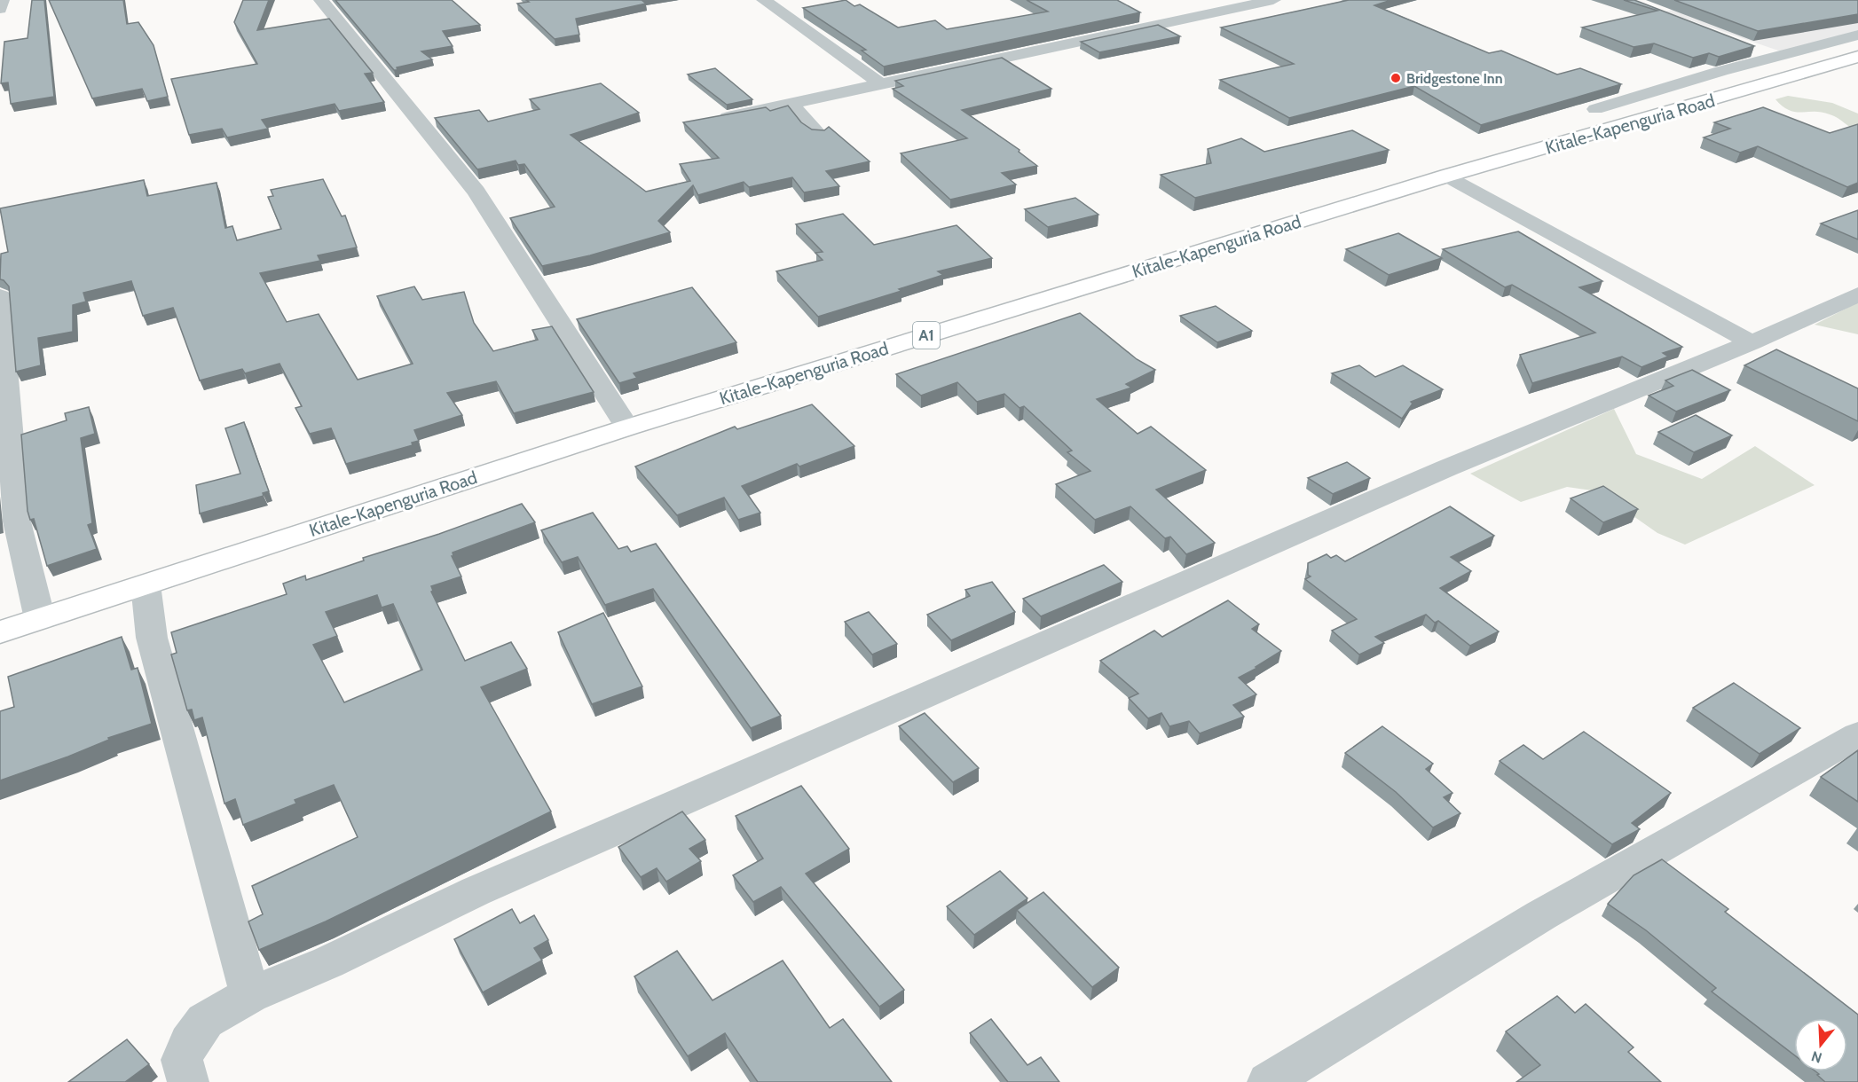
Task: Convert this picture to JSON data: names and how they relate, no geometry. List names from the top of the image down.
{
  "streets": {
    "highway": ["Kitale-Kapenguria Road", "A1"]
  },
  "places": ["Bridgestone Inn"],
  "north": "bottom"
}
